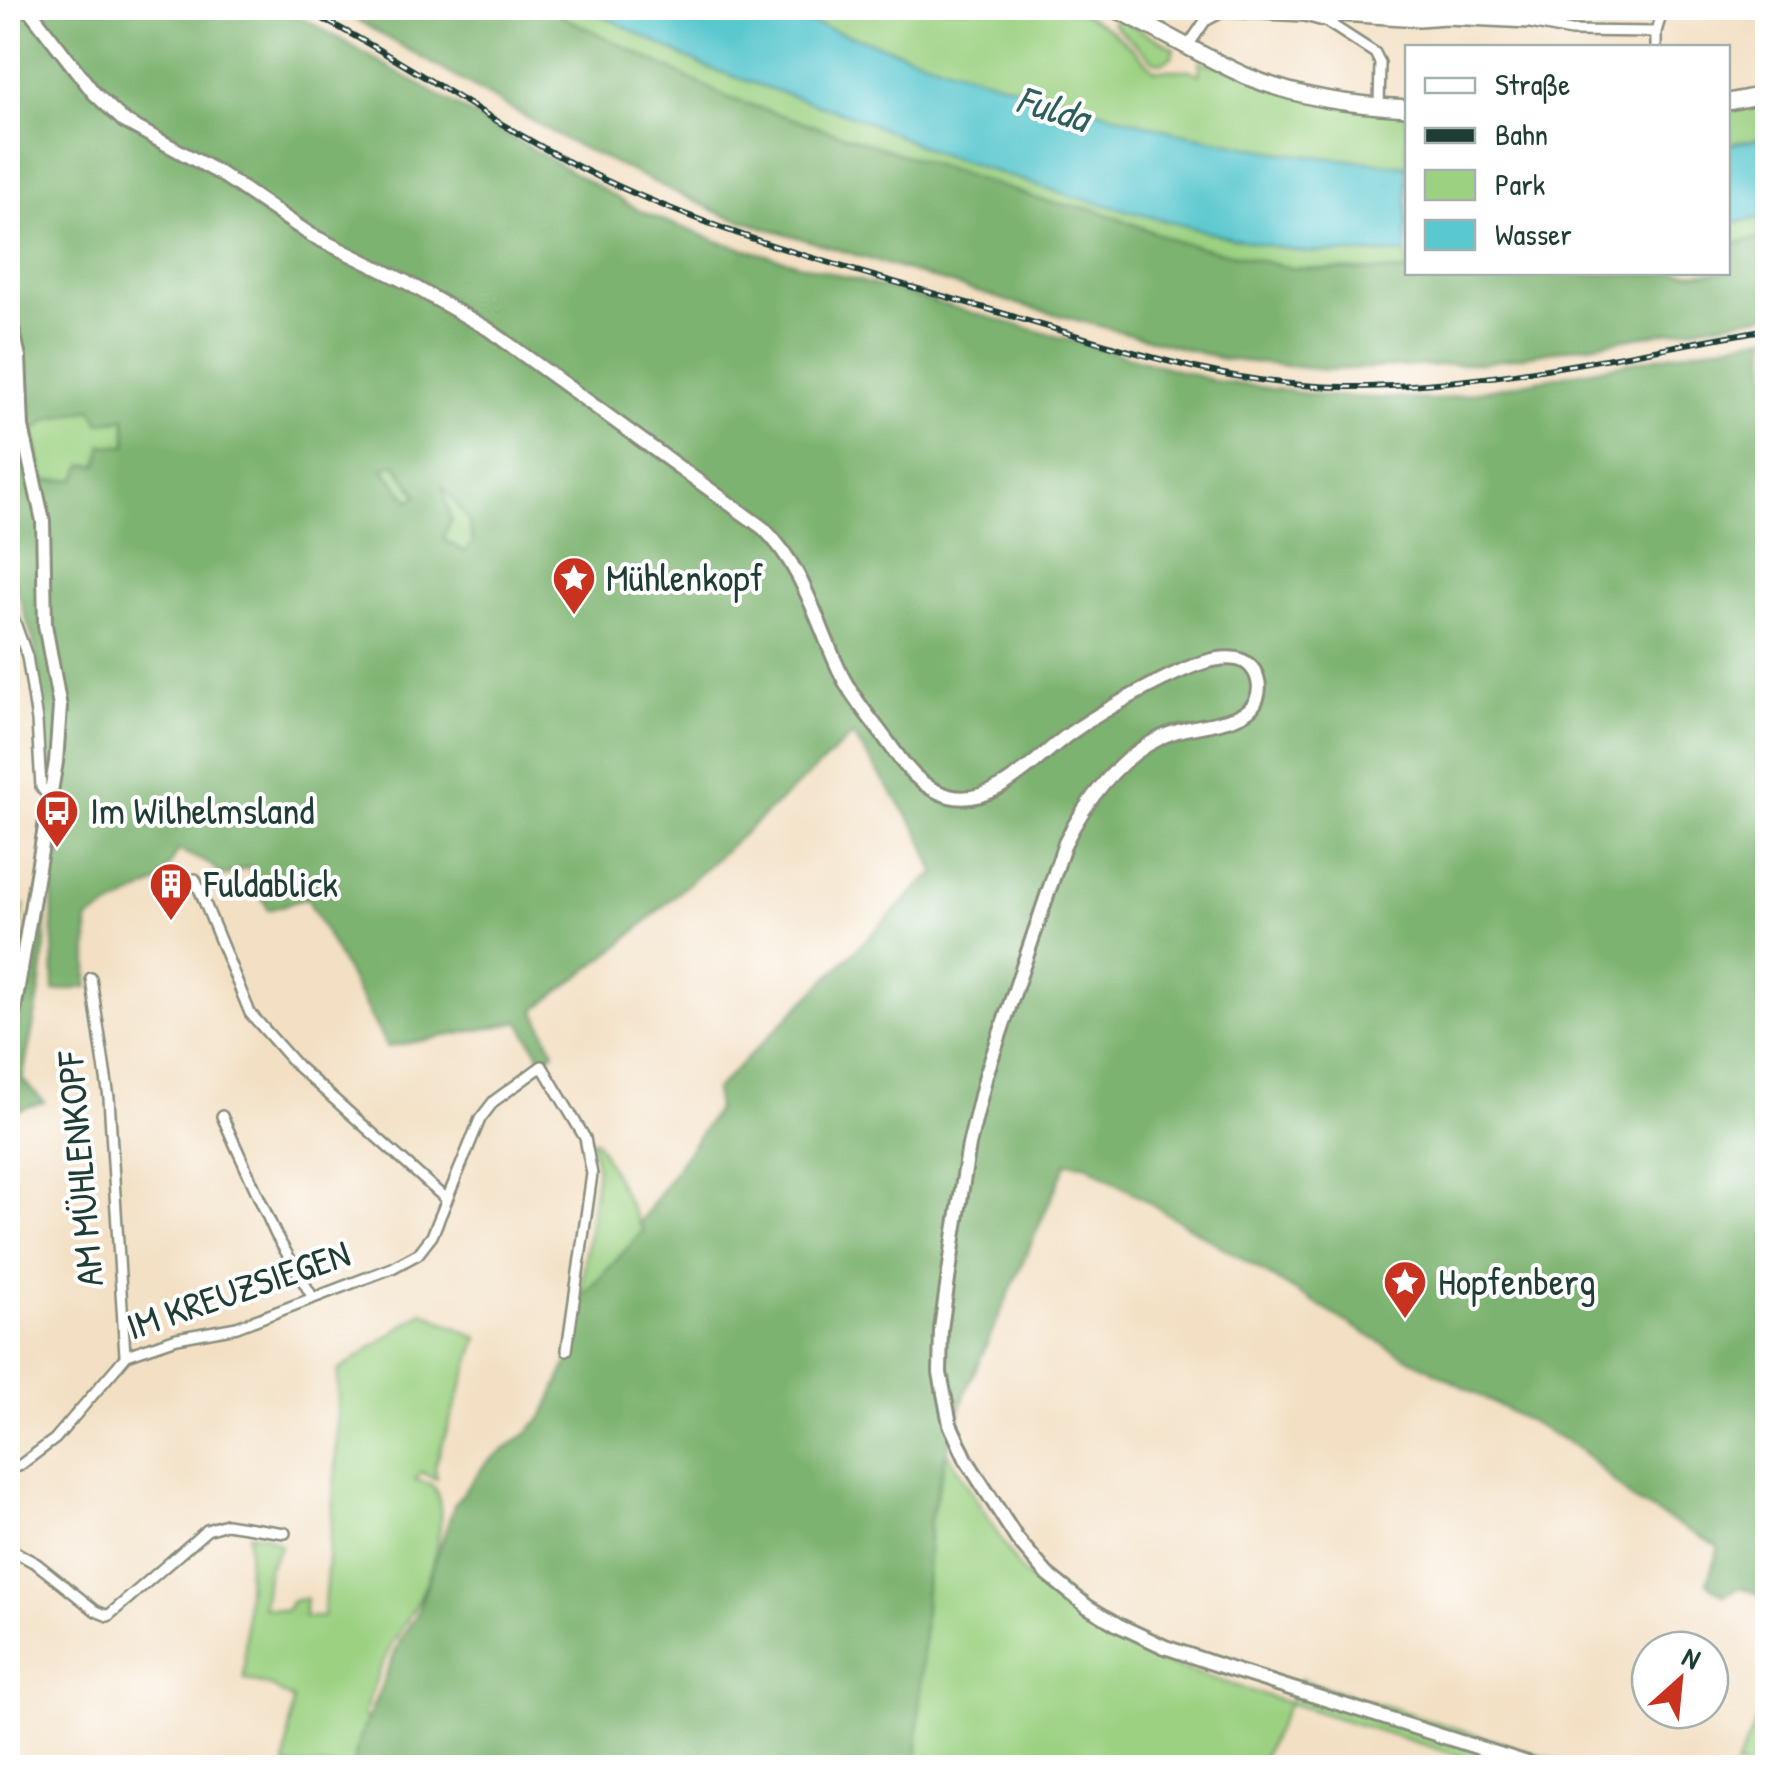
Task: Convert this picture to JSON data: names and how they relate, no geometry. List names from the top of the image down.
{
  "streets": {
    "street": ["AM MÜHLENKOPF", "IM KREUZSIEGEN"]
  },
  "crossings": [
    ["AM MÜHLENKOPF", "IM KREUZSIEGEN"]
  ],
  "water": ["Fulda"],
  "places": {
    "place": ["Mühlenkopf", "Hopfenberg"],
    "bus stop": ["Im Wilhelmsland"],
    "building": ["Fuldablick"]
  },
  "legend": [
    "Straße",
    "Bahn",
    "Park",
    "Wasser"
  ],
  "north": "top right"
}
